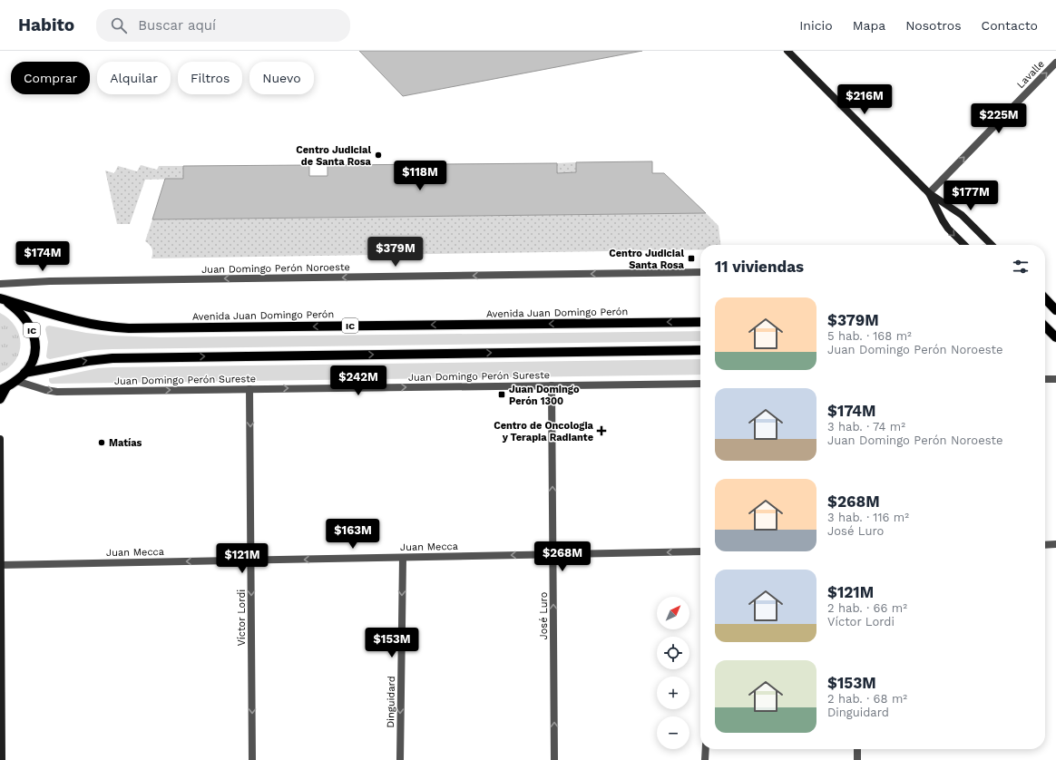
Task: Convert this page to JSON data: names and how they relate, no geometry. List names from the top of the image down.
{
  "streets": {
    "main road": ["Avenida Juan Domingo Perón", "IC"],
    "street": [
      "Lavalle",
      "Juan Domingo Perón Noroeste",
      "Juan Domingo Perón Sureste",
      "Juan Mecca",
      "José Luro",
      "Víctor Lordi",
      "Dinguidard"
    ]
  },
  "crossings": [
    ["Avenida Juan Domingo Perón", "IC"],
    ["IC", "Juan Domingo Perón Sureste"],
    ["Juan Domingo Perón Sureste", "José Luro"],
    ["Juan Domingo Perón Sureste", "Víctor Lordi"],
    ["Juan Mecca", "José Luro"],
    ["Juan Mecca", "Víctor Lordi"],
    ["Juan Mecca", "Dinguidard"]
  ],
  "one_way": [
    "Lavalle",
    "Juan Domingo Perón Noroeste",
    "Juan Domingo Perón Sureste",
    "Juan Mecca",
    "José Luro",
    "Víctor Lordi",
    "Dinguidard"
  ],
  "places": {
    "other": ["Centro Judicial de Santa Rosa", "Matías"],
    "transit": ["Centro Judicial Santa Rosa", "Juan Domingo Perón 1300"],
    "health": ["Centro de Oncologia y Terapia Radiante"]
  },
  "north": "top right",
  "page": {
    "header": "Habito",
    "search": "Buscar aquí",
    "nav": [
      "Inicio",
      "Mapa",
      "Nosotros",
      "Contacto"
    ],
    "chip": [
      "Comprar",
      "Alquilar",
      "Filtros",
      "Nuevo"
    ],
    "price": [
      "$216M",
      "$225M",
      "$118M",
      "$177M",
      "$379M",
      "$174M",
      "$242M",
      "$163M",
      "$268M",
      "$121M",
      "$153M"
    ],
    "heading": "11 viviendas",
    "list": [
      {
        "name": "$379M",
        "note": "5 hab. · 168 m² · Juan Domingo Perón Noroeste"
      },
      {
        "name": "$174M",
        "note": "3 hab. · 74 m² · Juan Domingo Perón Noroeste"
      },
      {
        "name": "$268M",
        "note": "3 hab. · 116 m² · José Luro"
      },
      {
        "name": "$121M",
        "note": "2 hab. · 66 m² · Víctor Lordi"
      },
      {
        "name": "$153M",
        "note": "2 hab. · 68 m² · Dinguidard"
      }
    ],
    "map_buttons": ["+", "−"]
  }
}
